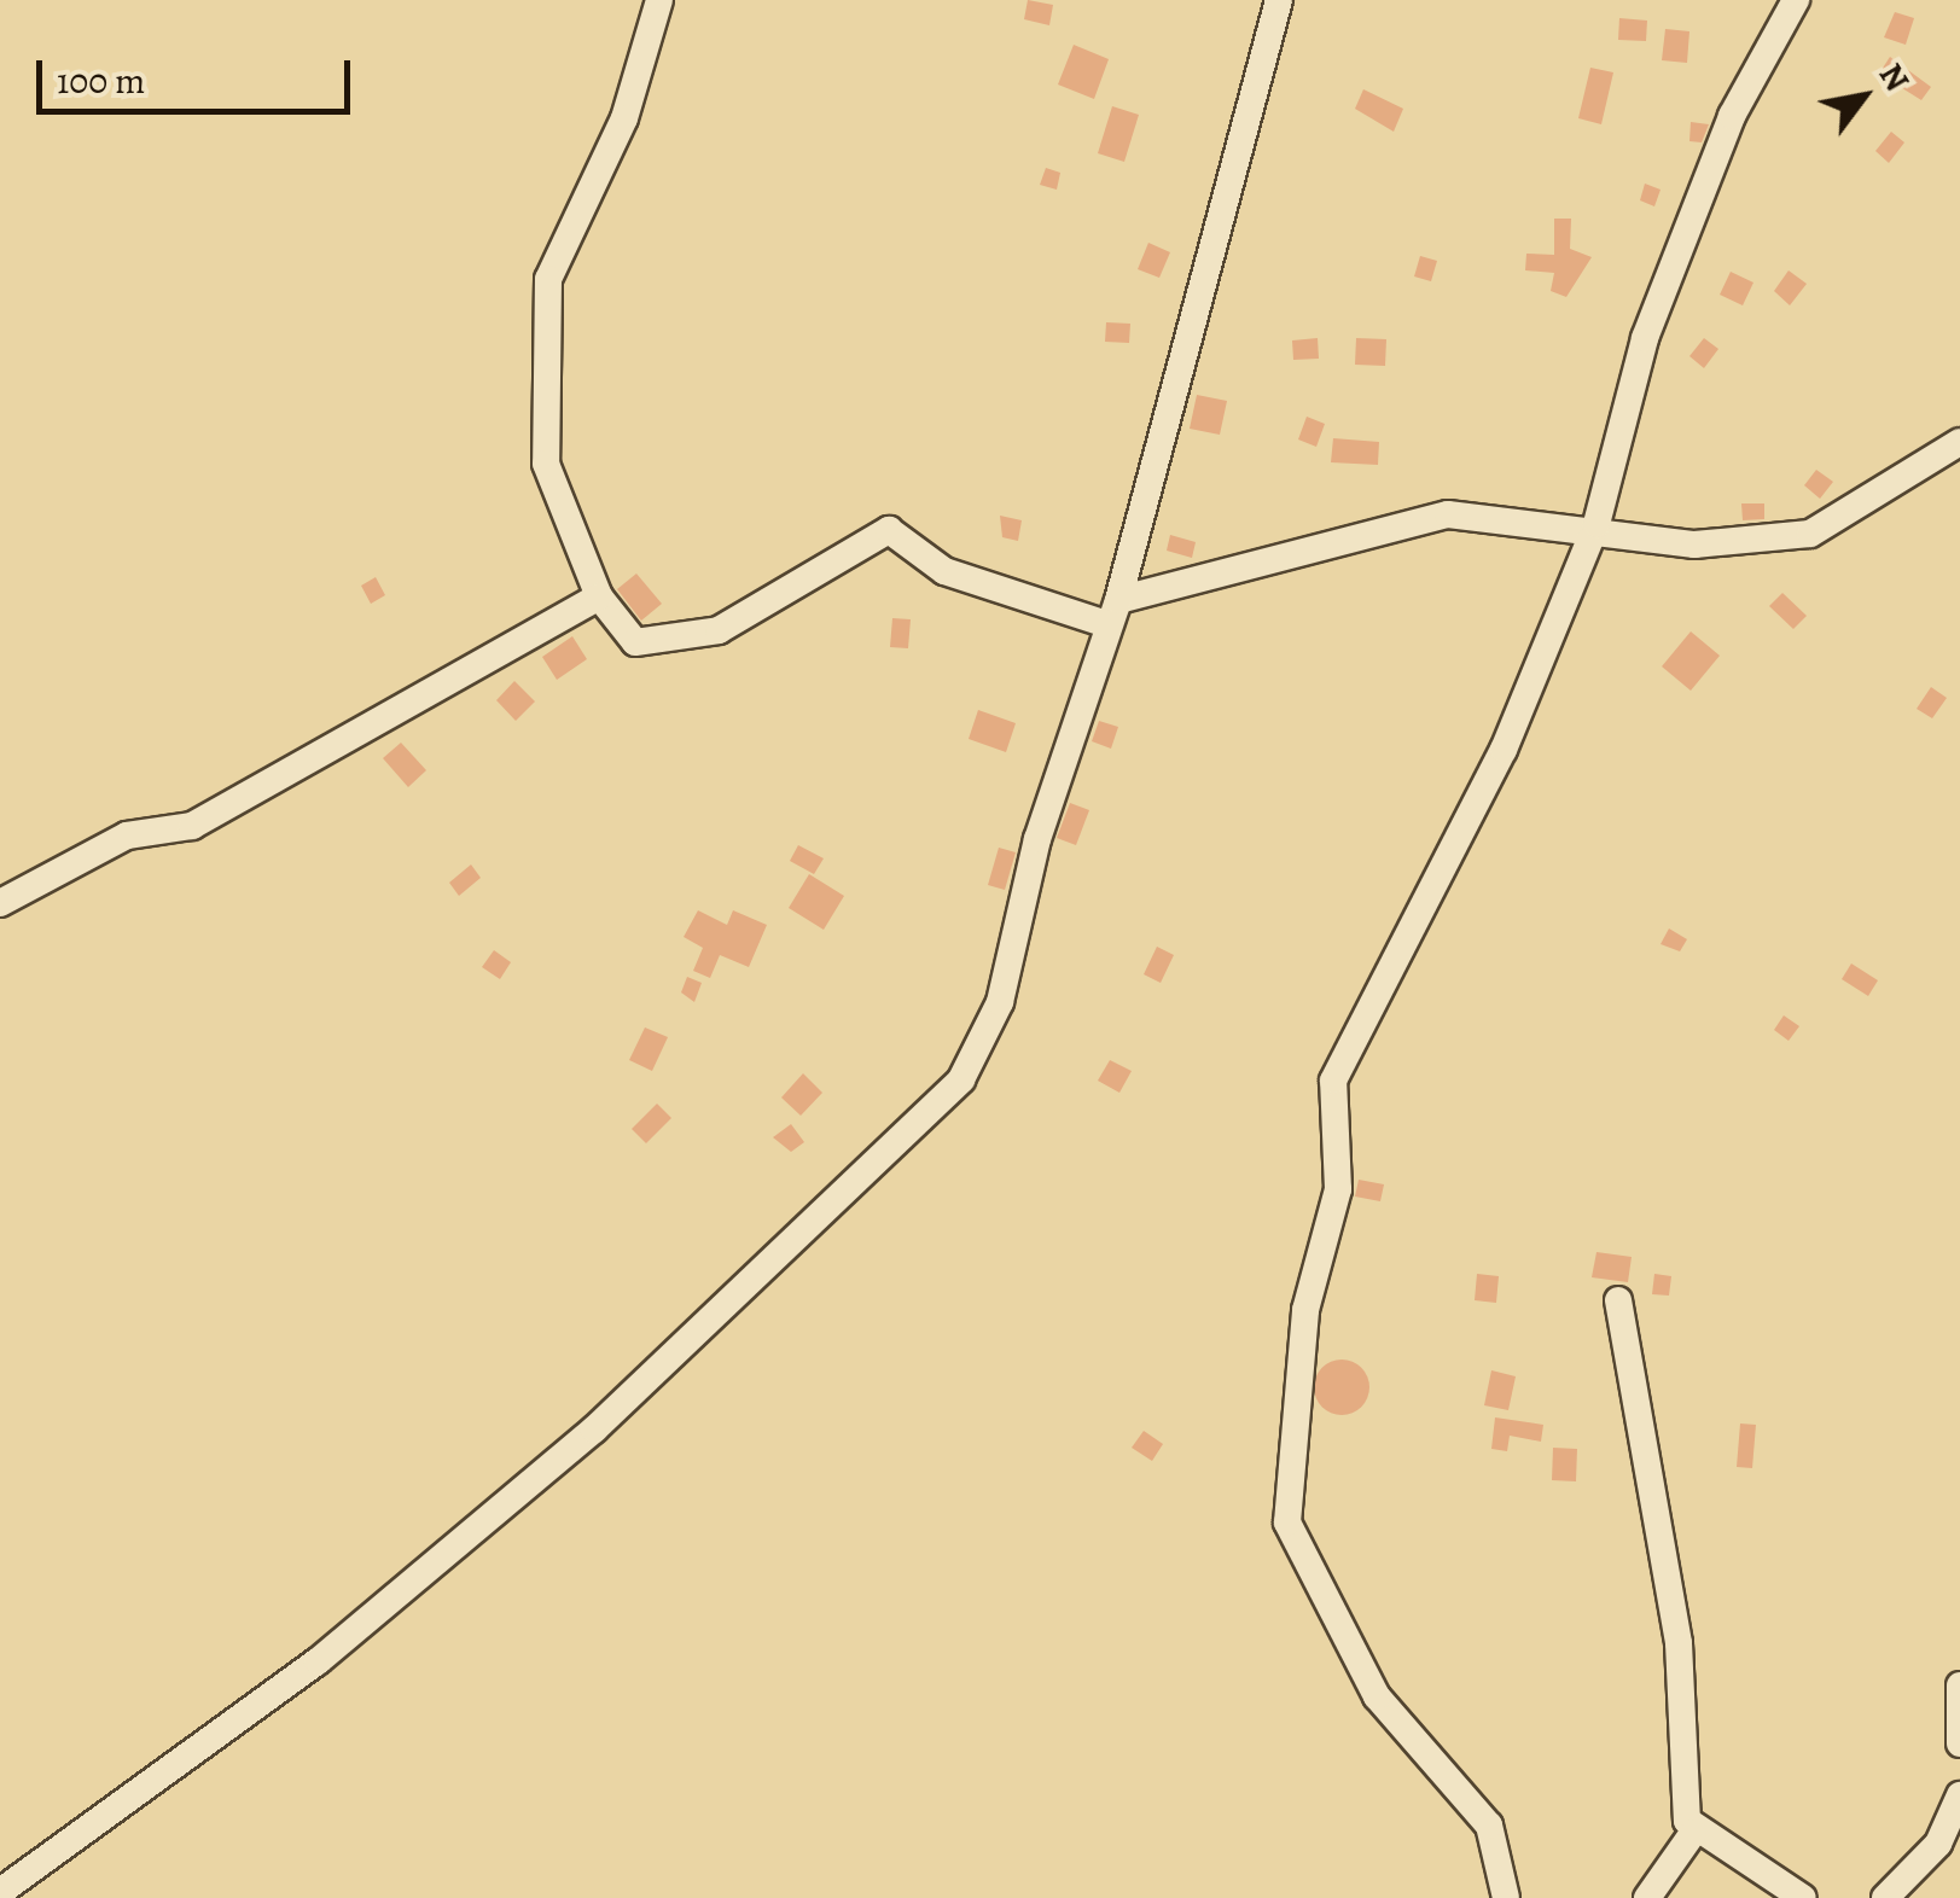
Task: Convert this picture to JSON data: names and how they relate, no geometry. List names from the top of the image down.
{
  "scale_bar": "100 m",
  "north": "top right"
}
